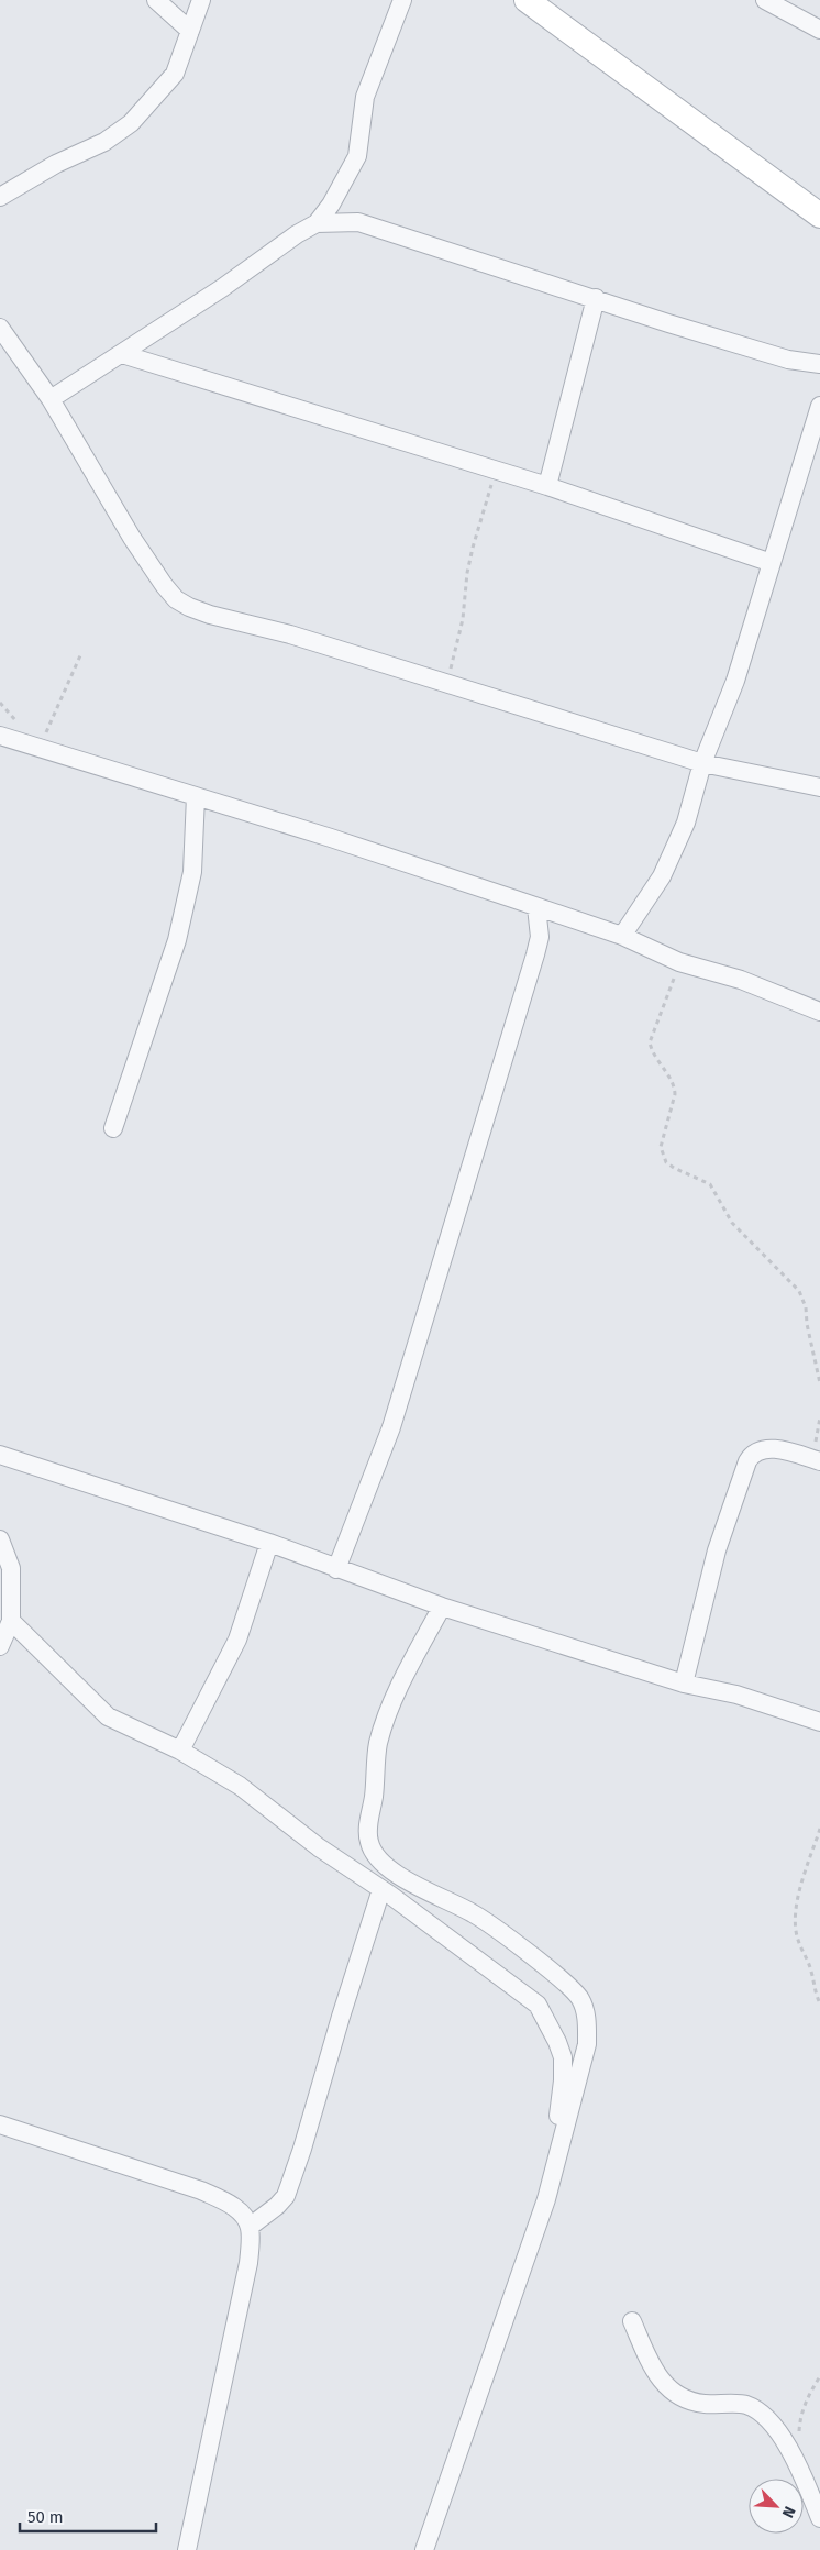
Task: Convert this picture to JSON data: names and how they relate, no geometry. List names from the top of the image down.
{
  "scale_bar": "50 m",
  "north": "bottom right"
}
